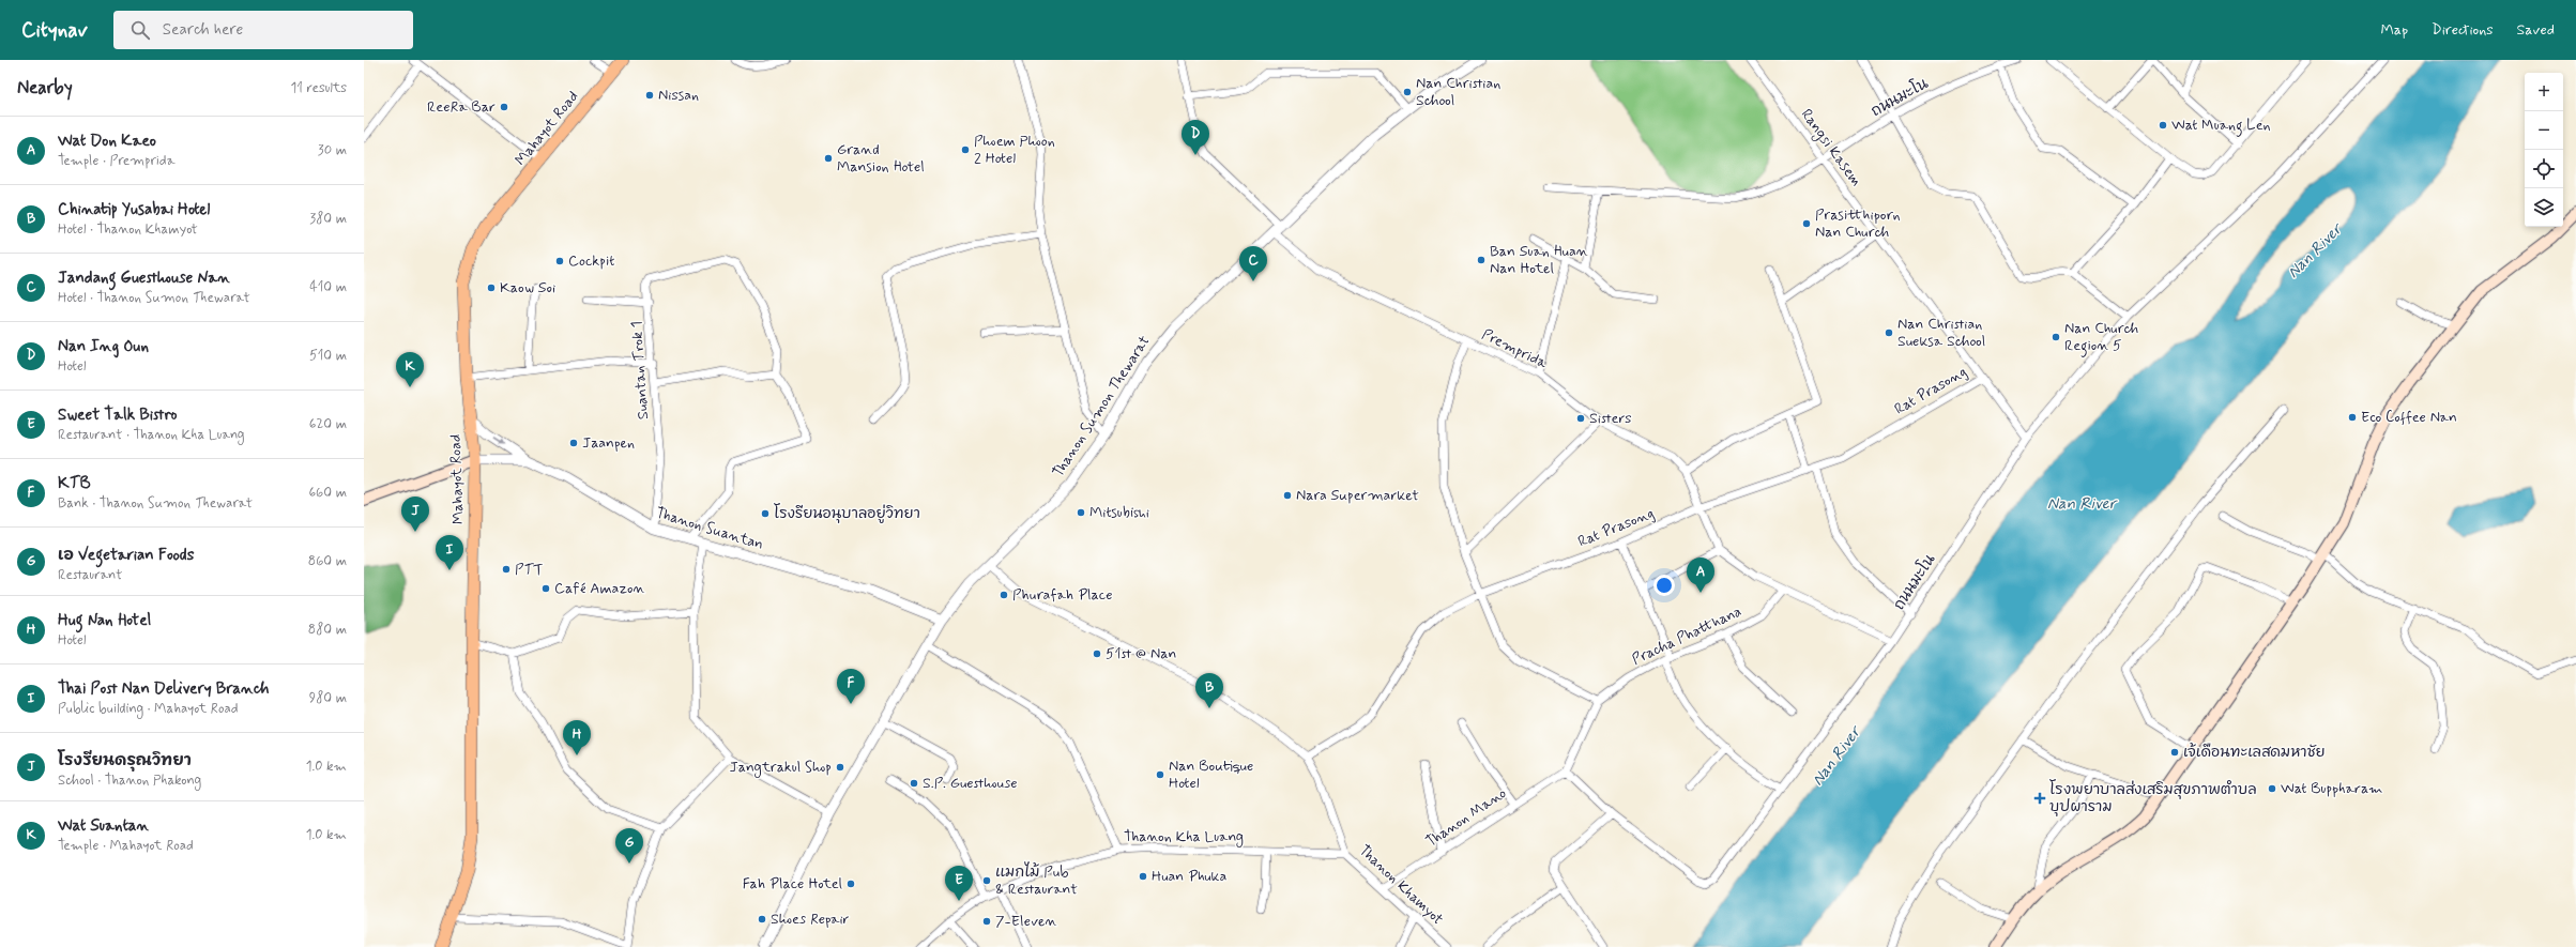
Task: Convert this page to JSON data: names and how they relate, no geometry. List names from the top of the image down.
{
  "streets": {
    "main road": ["Mahayot Road"],
    "street": [
      "ถนนมะโน",
      "Rangsi Kasem",
      "Premprida",
      "Suantan Trok 1",
      "Rat Prasong",
      "Thanon Sumon Thewarat",
      "Thanon Suantan",
      "Pracha Phatthana",
      "Thanon Mano",
      "Thanon Kha Luang",
      "Thanon Khamyot"
    ]
  },
  "crossings": [
    ["ถนนมะโน", "Rangsi Kasem"],
    ["Mahayot Road", "Thanon Suantan"],
    ["Rangsi Kasem", "Rat Prasong"],
    ["Premprida", "Rat Prasong"],
    ["Premprida", "Thanon Sumon Thewarat"],
    ["Premprida", "Pracha Phatthana"],
    ["Suantan Trok 1", "Thanon Suantan"],
    ["Rat Prasong", "Thanon Khamyot"],
    ["Thanon Sumon Thewarat", "Thanon Suantan"],
    ["Thanon Sumon Thewarat", "Thanon Khamyot"],
    ["Pracha Phatthana", "Thanon Mano"],
    ["Thanon Mano", "Thanon Khamyot"],
    ["Thanon Kha Luang", "Thanon Khamyot"]
  ],
  "water": ["Nan River"],
  "places": {
    "other": [
      "Nan Christian School",
      "Nissan",
      "ReeRa Bar",
      "Wat Muang Len",
      "Phoem Phoon 2 Hotel",
      "Grand Mansion Hotel",
      "Prasitthiporn Nan Church",
      "Ban Suan Huan Nan Hotel",
      "Cockpit",
      "Kaow Soi",
      "Nan Christian Sueksa School",
      "Nan Church Region 5",
      "Eco Coffee Nan",
      "Sisters",
      "Jaanpen",
      "Nara Supermarket",
      "Mitsubishi",
      "โรงรียนอนุบาลอยู่วิทยา",
      "PTT",
      "Café Amazon",
      "Phurafah Place",
      "51st @ Nan",
      "เจ้เดือนทะเลสดมหาชัย",
      "Jangtrakul Shop",
      "Nan Boutique Hotel",
      "S.P. Guesthouse",
      "Wat Buppharam",
      "Huan Phuka",
      "แมกไม้ Pub & Restaurant",
      "Fah Place Hotel",
      "Shoes Repair",
      "7-Eleven"
    ],
    "health": ["โรงพยาบาลส่งเสริมสุขภาพตำบล บุปผาราม"]
  },
  "page": {
    "header": "Citynav",
    "search": "Search here",
    "nav": ["Map", "Directions", "Saved"],
    "heading": ["Nearby", "11 results"],
    "map_buttons": ["+", "−"],
    "list": [
      {
        "mark": "A",
        "name": "Wat Don Kaeo",
        "note": "Temple · Premprida",
        "value": "30 m"
      },
      {
        "mark": "B",
        "name": "Chinatip Yusabai Hotel",
        "note": "Hotel · Thanon Khamyot",
        "value": "380 m"
      },
      {
        "mark": "C",
        "name": "Jandang Guesthouse Nan",
        "note": "Hotel · Thanon Sumon Thewarat",
        "value": "410 m"
      },
      {
        "mark": "D",
        "name": "Nan Ing Oun",
        "note": "Hotel",
        "value": "510 m"
      },
      {
        "mark": "E",
        "name": "Sweet Talk Bistro",
        "note": "Restaurant · Thanon Kha Luang",
        "value": "620 m"
      },
      {
        "mark": "F",
        "name": "KTB",
        "note": "Bank · Thanon Sumon Thewarat",
        "value": "660 m"
      },
      {
        "mark": "G",
        "name": "เอ Vegetarian Foods",
        "note": "Restaurant",
        "value": "860 m"
      },
      {
        "mark": "H",
        "name": "Hug Nan Hotel",
        "note": "Hotel",
        "value": "880 m"
      },
      {
        "mark": "I",
        "name": "Thai Post Nan Delivery Branch",
        "note": "Public building · Mahayot Road",
        "value": "980 m"
      },
      {
        "mark": "J",
        "name": "โรงรียนดรุณวิทยา",
        "note": "School · Thanon Phakong",
        "value": "1.0 km"
      },
      {
        "mark": "K",
        "name": "Wat Suantan",
        "note": "Temple · Mahayot Road",
        "value": "1.0 km"
      }
    ],
    "pins": [
      "D",
      "C",
      "K",
      "J",
      "I",
      "A",
      "F",
      "B",
      "H",
      "G",
      "E"
    ]
  }
}
